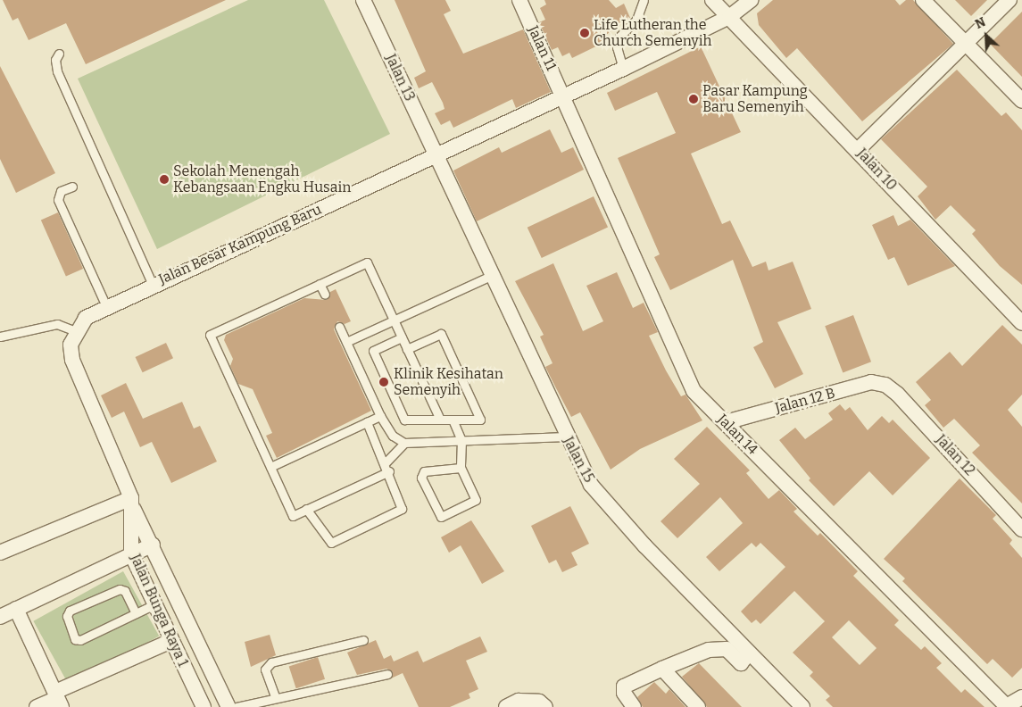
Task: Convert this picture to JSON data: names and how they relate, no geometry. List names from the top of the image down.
{
  "streets": {
    "street": [
      "Jalan 11",
      "Jalan 13",
      "Jalan 10",
      "Jalan Besar Kampung Baru",
      "Jalan 12 B",
      "Jalan 14",
      "Jalan 12",
      "Jalan 15",
      "Jalan Bunga Raya 1"
    ]
  },
  "crossings": [
    ["Jalan 11", "Jalan Besar Kampung Baru"],
    ["Jalan 11", "Jalan 14"],
    ["Jalan 13", "Jalan Besar Kampung Baru"],
    ["Jalan 13", "Jalan 15"],
    ["Jalan 10", "Jalan Besar Kampung Baru"],
    ["Jalan Besar Kampung Baru", "Jalan 14"],
    ["Jalan Besar Kampung Baru", "Jalan 15"],
    ["Jalan 12 B", "Jalan 14"],
    ["Jalan 12 B", "Jalan 12"]
  ],
  "places": [
    "Life Lutheran the Church Semenyih",
    "Pasar Kampung Baru Semenyih",
    "Sekolah Menengah Kebangsaan Engku Husain",
    "Klinik Kesihatan Semenyih"
  ],
  "north": "top left"
}
